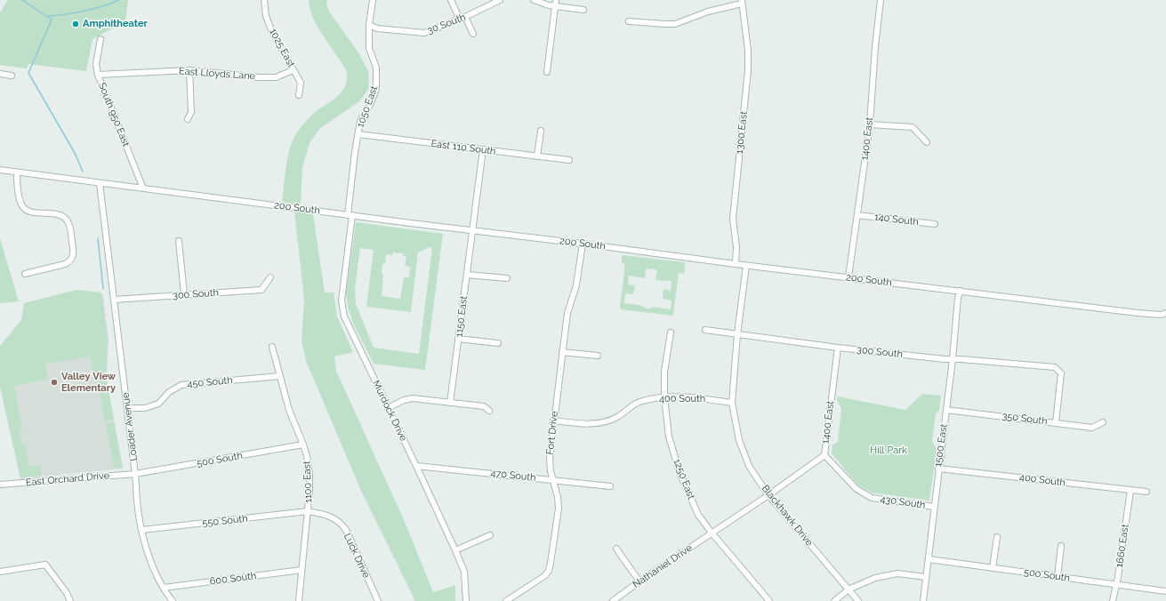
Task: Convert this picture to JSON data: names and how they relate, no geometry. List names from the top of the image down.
{
  "streets": {
    "street": [
      "30 South",
      "1025 East",
      "East Lloyds Lane",
      "1050 East",
      "South 950 East",
      "1300 East",
      "1400 East",
      "East 110 South",
      "200 South",
      "140 South",
      "300 South",
      "1150 East",
      "450 South",
      "400 South",
      "Murdock Drive",
      "350 South",
      "Loader Avenue",
      "Fort Drive",
      "1500 East",
      "500 South",
      "470 South",
      "East Orchard Drive",
      "1250 East",
      "1100 East",
      "430 South",
      "Blackhawk Drive",
      "550 South",
      "1660 East",
      "Luck Drive",
      "Nathaniel Drive",
      "600 South"
    ]
  },
  "crossings": [
    ["30 South", "1050 East"],
    ["1025 East", "East Lloyds Lane"],
    ["East Lloyds Lane", "South 950 East"],
    ["1050 East", "East 110 South"],
    ["1050 East", "200 South"],
    ["1050 East", "Murdock Drive"],
    ["South 950 East", "200 South"],
    ["1300 East", "200 South"],
    ["1400 East", "200 South"],
    ["1400 East", "140 South"],
    ["1400 East", "300 South"],
    ["1400 East", "430 South"],
    ["1400 East", "Nathaniel Drive"],
    ["East 110 South", "1150 East"],
    ["200 South", "1150 East"],
    ["200 South", "Murdock Drive"],
    ["200 South", "Loader Avenue"],
    ["200 South", "Fort Drive"],
    ["200 South", "1500 East"],
    ["300 South", "350 South"],
    ["300 South", "Loader Avenue"],
    ["300 South", "1500 East"],
    ["300 South", "Blackhawk Drive"],
    ["450 South", "Loader Avenue"],
    ["450 South", "1100 East"],
    ["400 South", "Fort Drive"],
    ["400 South", "1500 East"],
    ["400 South", "1250 East"],
    ["400 South", "Blackhawk Drive"],
    ["400 South", "1660 East"],
    ["Murdock Drive", "470 South"],
    ["350 South", "1500 East"],
    ["Loader Avenue", "500 South"],
    ["Loader Avenue", "East Orchard Drive"],
    ["Loader Avenue", "550 South"],
    ["Loader Avenue", "600 South"],
    ["Fort Drive", "470 South"],
    ["1500 East", "500 South"],
    ["1500 East", "430 South"],
    ["500 South", "East Orchard Drive"],
    ["500 South", "1100 East"],
    ["500 South", "1660 East"],
    ["1250 East", "Nathaniel Drive"],
    ["1100 East", "550 South"],
    ["1100 East", "Luck Drive"],
    ["1100 East", "600 South"],
    ["430 South", "Nathaniel Drive"],
    ["Blackhawk Drive", "Nathaniel Drive"],
    ["550 South", "Luck Drive"]
  ],
  "parks": ["Hill Park"],
  "places": ["Amphitheater", "Valley View Elementary"]
}
